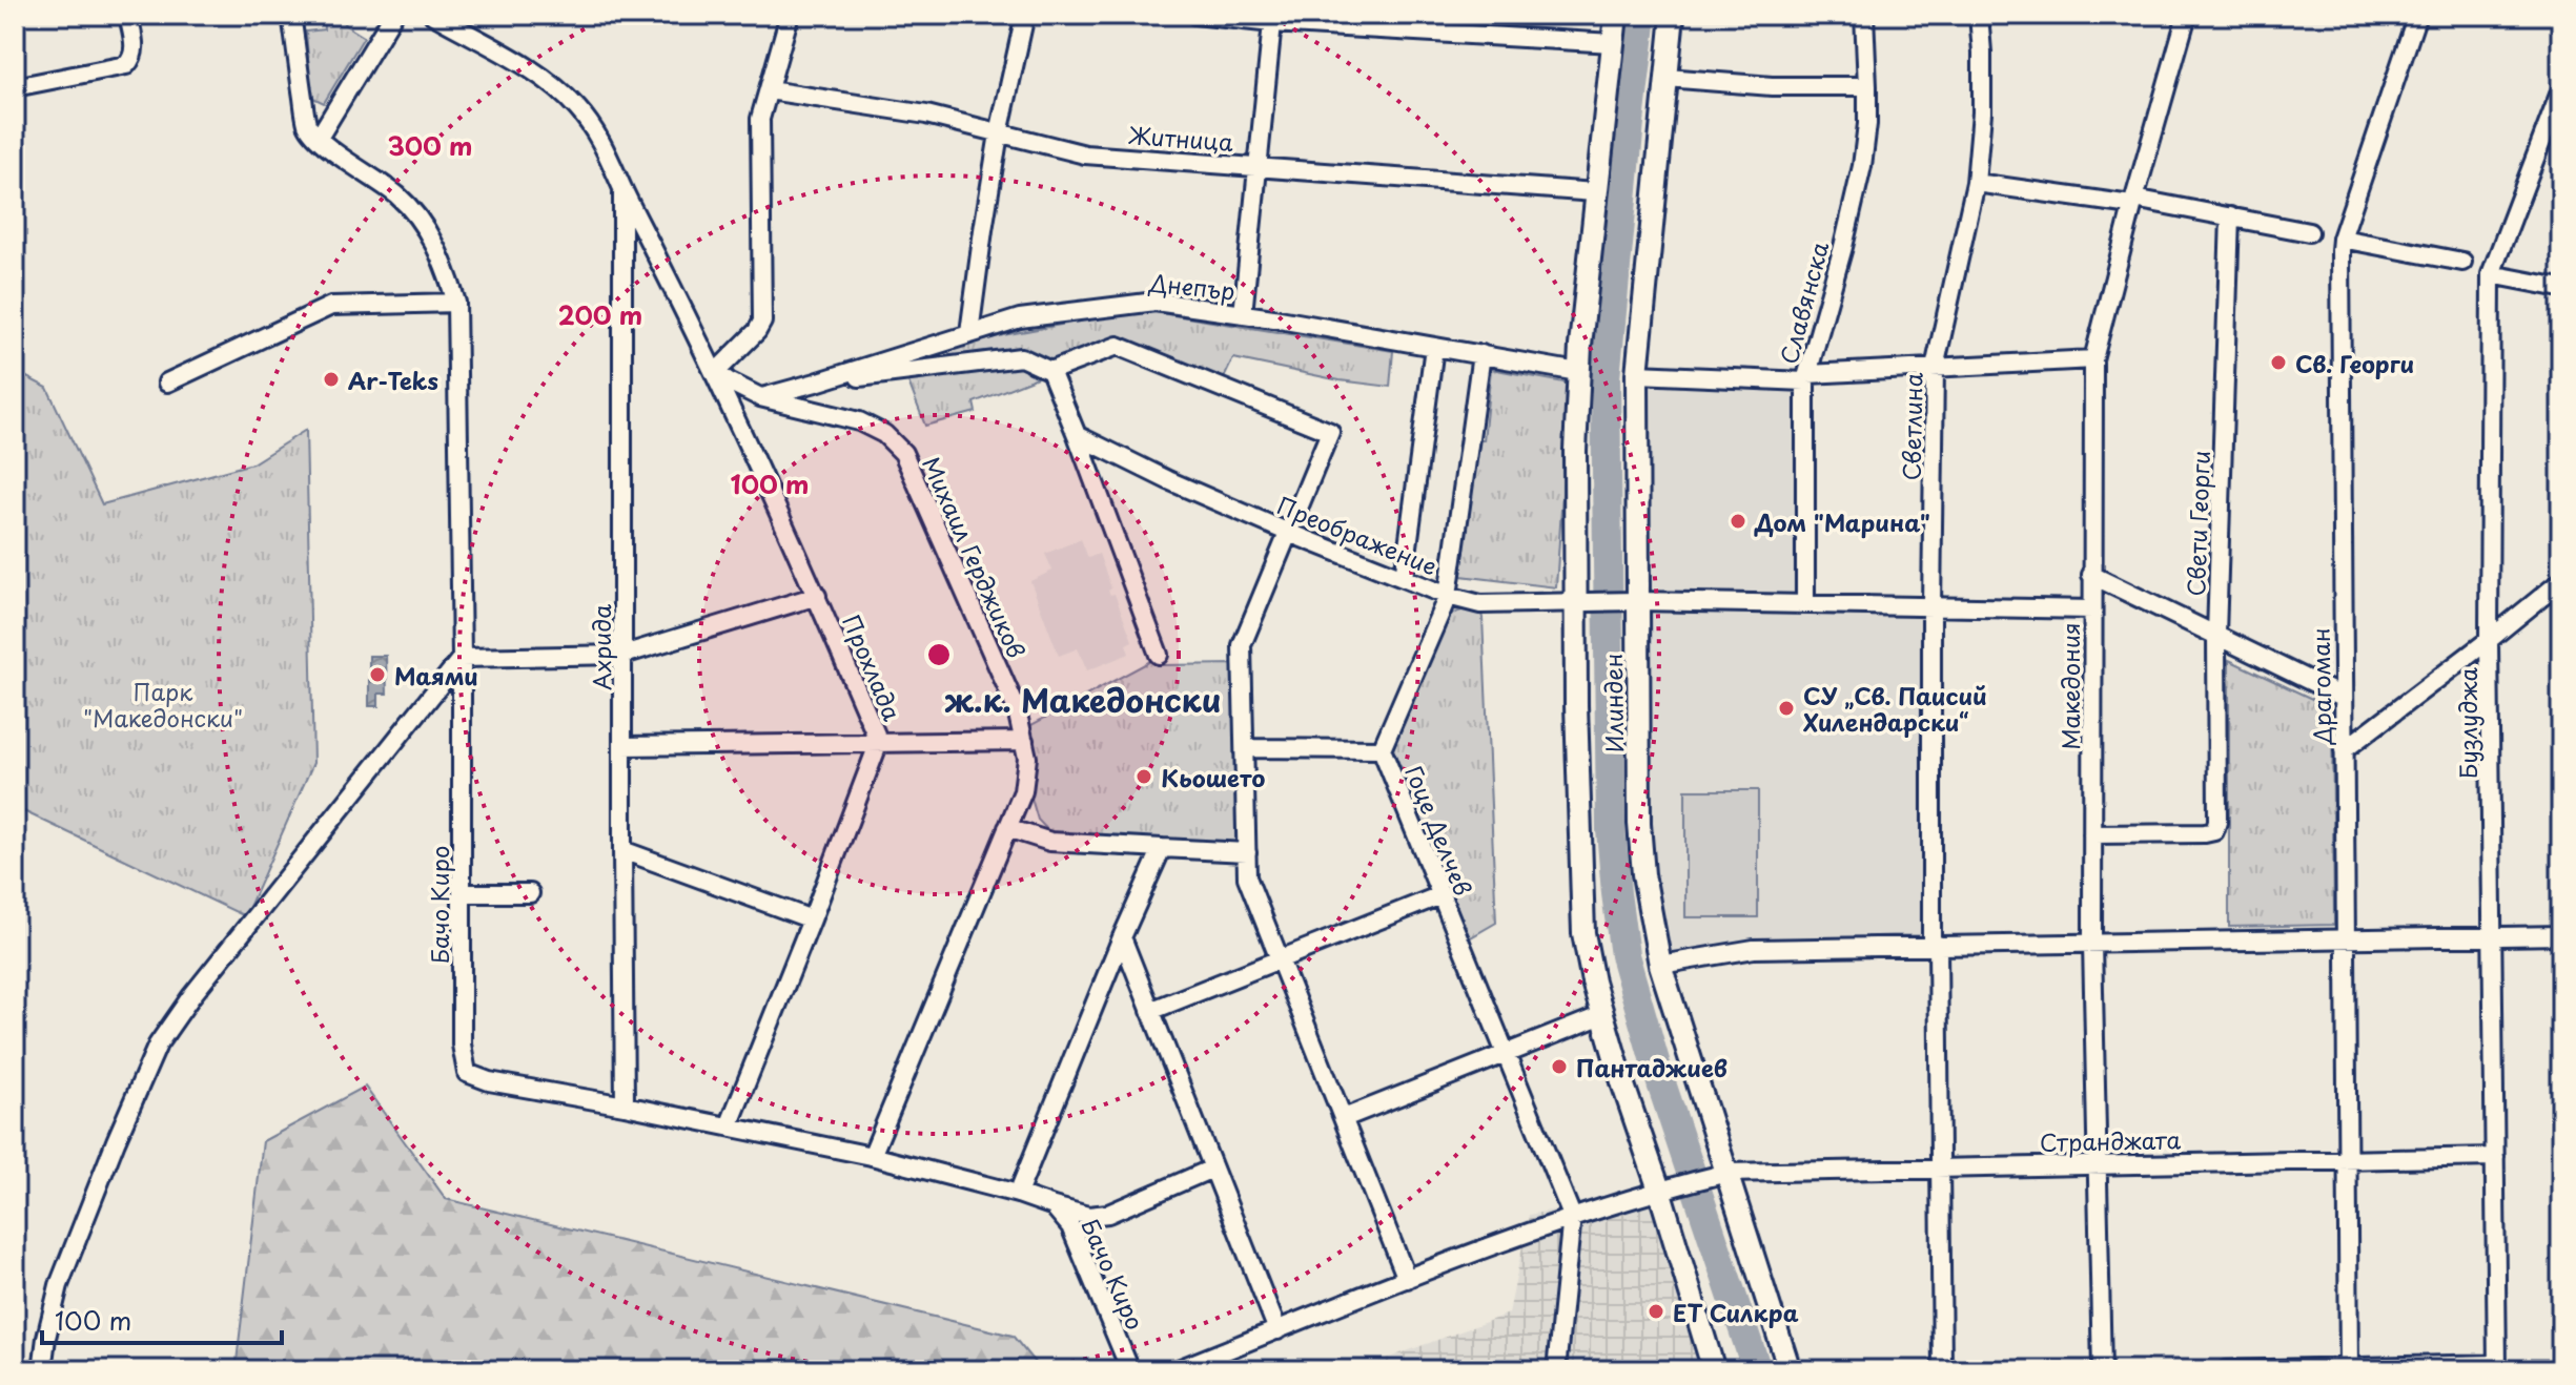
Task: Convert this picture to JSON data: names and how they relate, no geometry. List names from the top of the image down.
{
  "streets": {
    "main road": ["Илинден"],
    "street": [
      "Житница",
      "Днепър",
      "Славянска",
      "Светлина",
      "Свети Георги",
      "Преображение",
      "Михаил Герджиков",
      "Ахрида",
      "Прохлада",
      "Македония",
      "Драгоман",
      "Бузлуджа",
      "Гоце Делчев",
      "Бачо Киро",
      "Странджата"
    ]
  },
  "crossings": [
    ["Житница", "Илинден"],
    ["Днепър", "Михаил Герджиков"],
    ["Днепър", "Илинден"],
    ["Днепър", "Гоце Делчев"],
    ["Славянска", "Преображение"],
    ["Светлина", "Преображение"],
    ["Светлина", "Странджата"],
    ["Свети Георги", "Македония"],
    ["Преображение", "Македония"],
    ["Преображение", "Илинден"],
    ["Преображение", "Гоце Делчев"],
    ["Михаил Герджиков", "Бачо Киро"],
    ["Ахрида", "Прохлада"],
    ["Ахрида", "Бачо Киро"],
    ["Прохлада", "Бачо Киро"],
    ["Македония", "Странджата"],
    ["Драгоман", "Странджата"],
    ["Илинден", "Странджата"],
    ["Бузлуджа", "Странджата"]
  ],
  "districts": ["ж.к. Македонски"],
  "parks": ["Парк \"Македонски\""],
  "places": [
    "Св. Георги",
    "Ar-Teks",
    "Дом \"Марина\"",
    "Маями",
    "СУ „Св. Паисий Хилендарски“",
    "Кьошето",
    "Пантаджиев",
    "ЕТ Силкра"
  ],
  "scale_bar": "100 m",
  "rings": ["300 m", "200 m", "100 m"]
}
